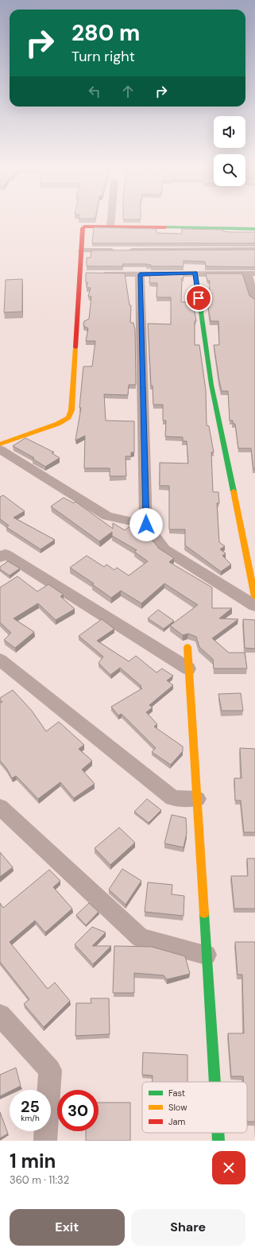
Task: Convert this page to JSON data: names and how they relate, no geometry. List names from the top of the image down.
{
  "legend": ["Fast", "Slow", "Jam"],
  "page": {
    "turn": ["280 m", "Turn right"],
    "speed": "25 km/h",
    "limit": "30",
    "heading": ["1 min", "360 m · 11:32"],
    "buttons": ["Exit", "Share"]
  }
}
